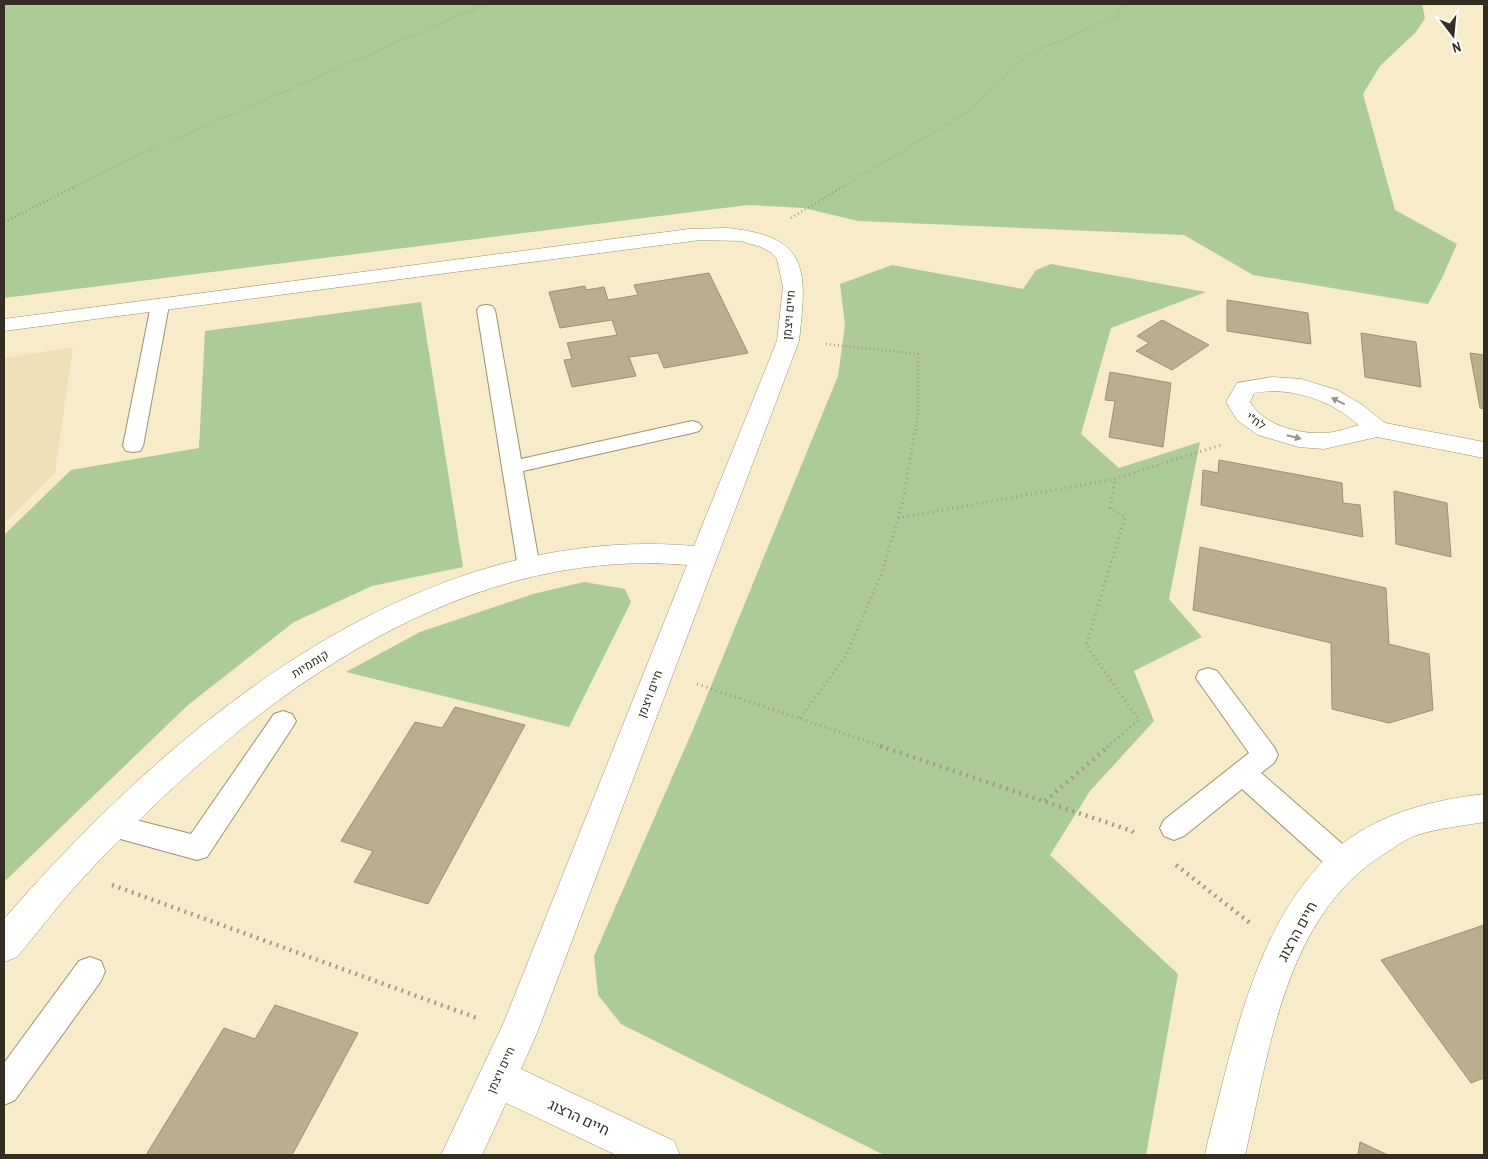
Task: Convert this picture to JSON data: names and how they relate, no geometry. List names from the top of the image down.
{
  "streets": {
    "street": [
      "חיים ויצמן",
      "לח\"י",
      "קוממיות",
      "חיים הרצוג"
    ]
  },
  "crossings": [
    ["חיים ויצמן", "קוממיות"],
    ["חיים ויצמן", "חיים הרצוג"]
  ],
  "north": "bottom"
}
